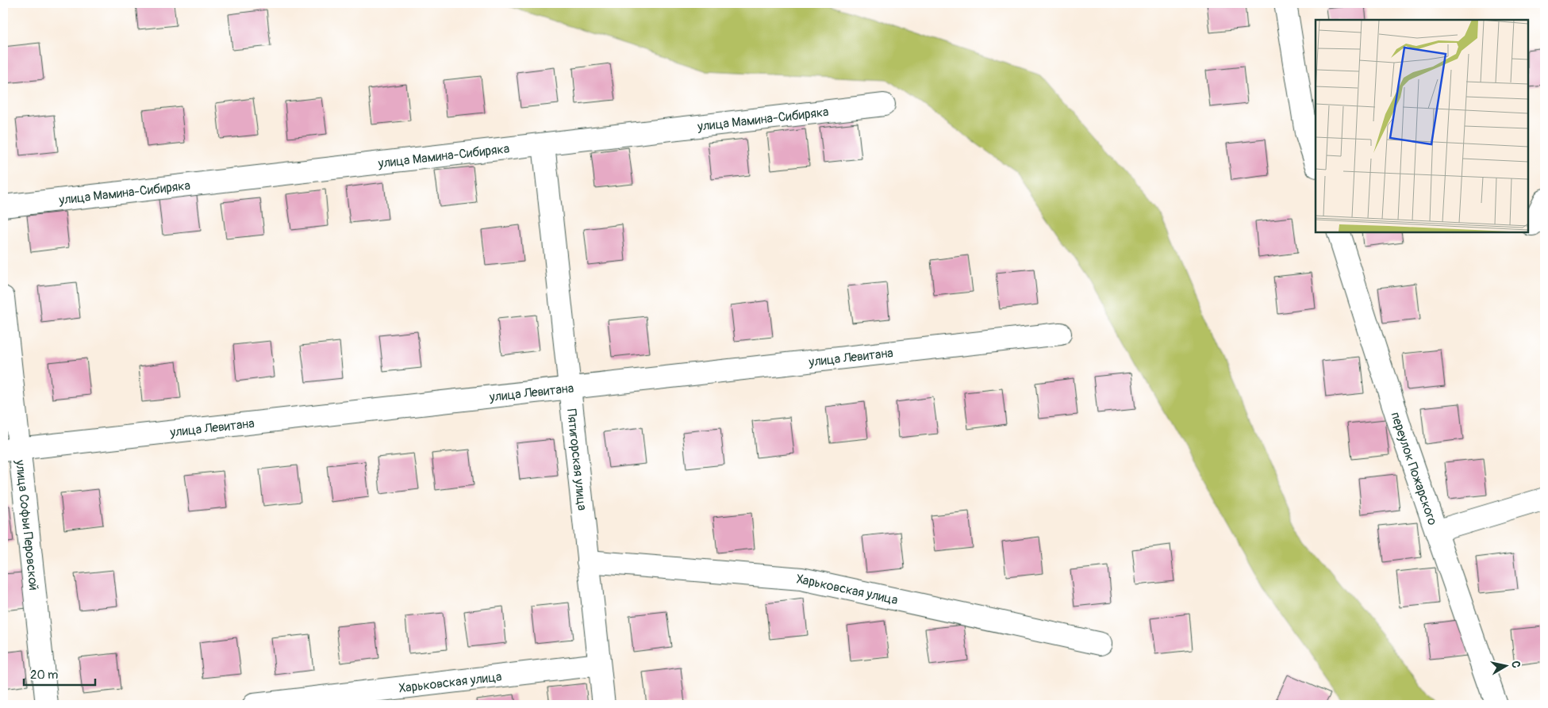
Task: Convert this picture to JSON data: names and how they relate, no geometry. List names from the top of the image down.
{
  "streets": {
    "street": [
      "улица Мамина-Сибиряка",
      "улица Левитана",
      "Пятигорская улица",
      "переулок Пожарского",
      "улица Софьи Перовской",
      "Харьковская улица"
    ]
  },
  "crossings": [
    ["улица Мамина-Сибиряка", "Пятигорская улица"],
    ["улица Левитана", "Пятигорская улица"],
    ["улица Левитана", "улица Софьи Перовской"],
    ["Пятигорская улица", "Харьковская улица"]
  ],
  "scale_bar": "20 m",
  "north": "right"
}
